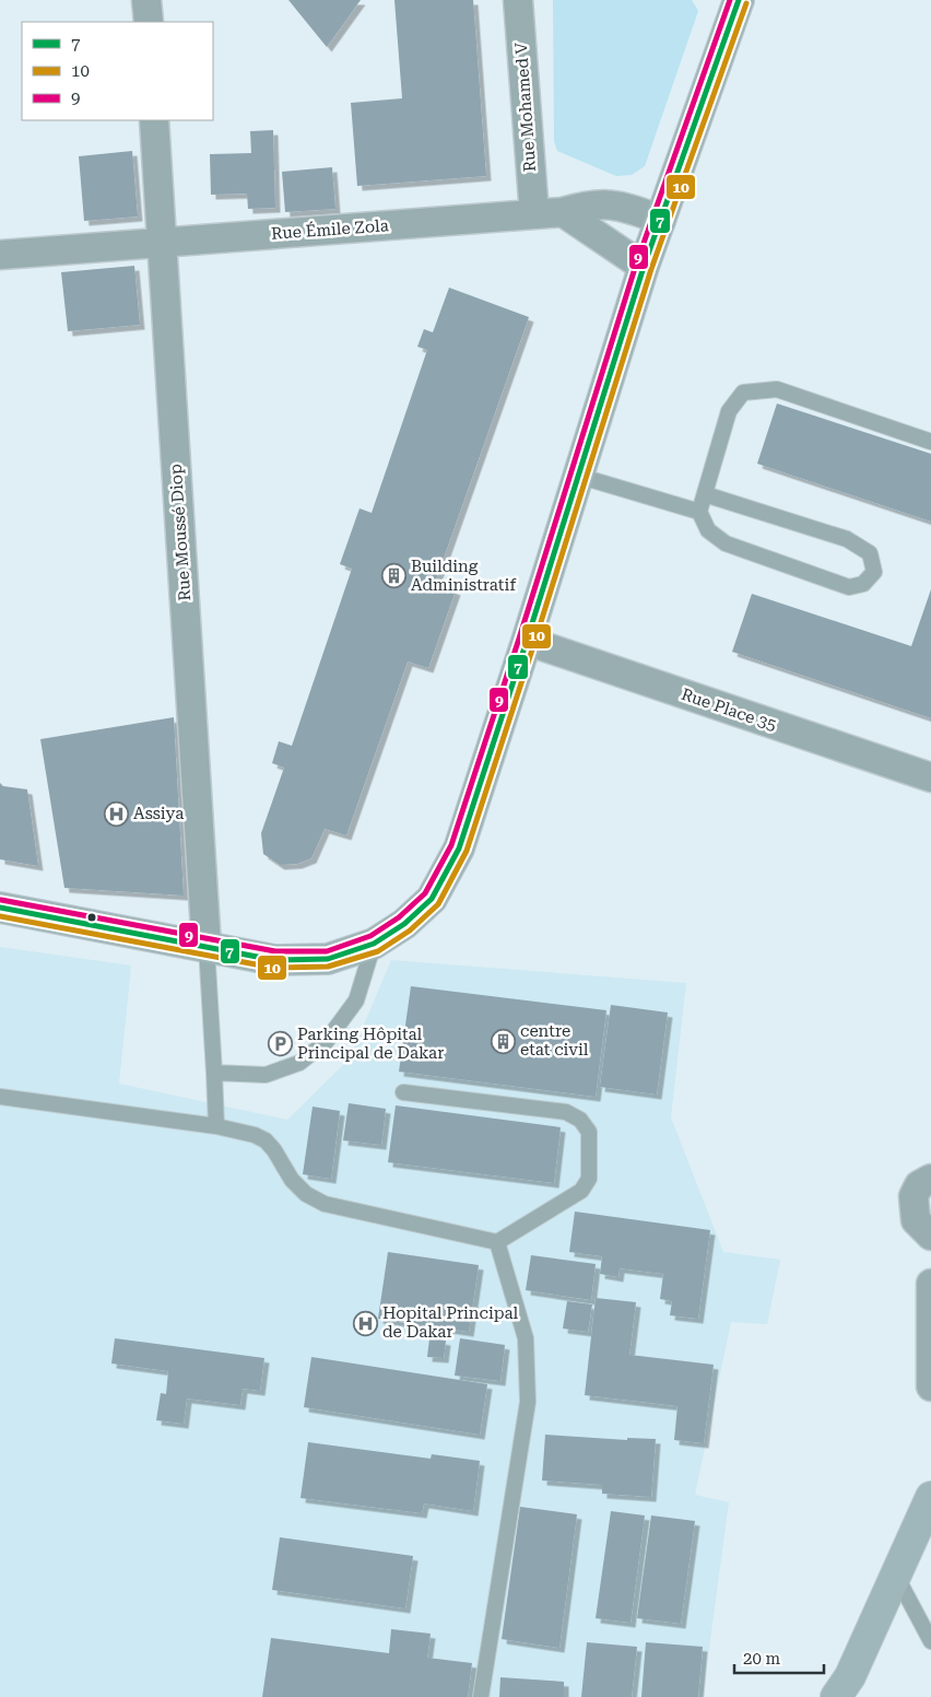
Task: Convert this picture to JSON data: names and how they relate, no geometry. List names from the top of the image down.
{
  "streets": {
    "street": [
      "Rue Mohamed V",
      "Rue Émile Zola",
      "Rue Moussé Diop",
      "Rue Place 35"
    ]
  },
  "crossings": [
    ["Rue Mohamed V", "Rue Émile Zola"],
    ["Rue Émile Zola", "Rue Moussé Diop"]
  ],
  "places": {
    "building": ["Building Administratif", "centre etat civil"],
    "hospital": ["Assiya", "Hopital Principal de Dakar"],
    "parking": ["Parking Hôpital Principal de Dakar"]
  },
  "lines": ["transit line 7", "transit line 9", "transit line 10"],
  "legend": ["7", "10", "9"],
  "scale_bar": "20 m"
}
